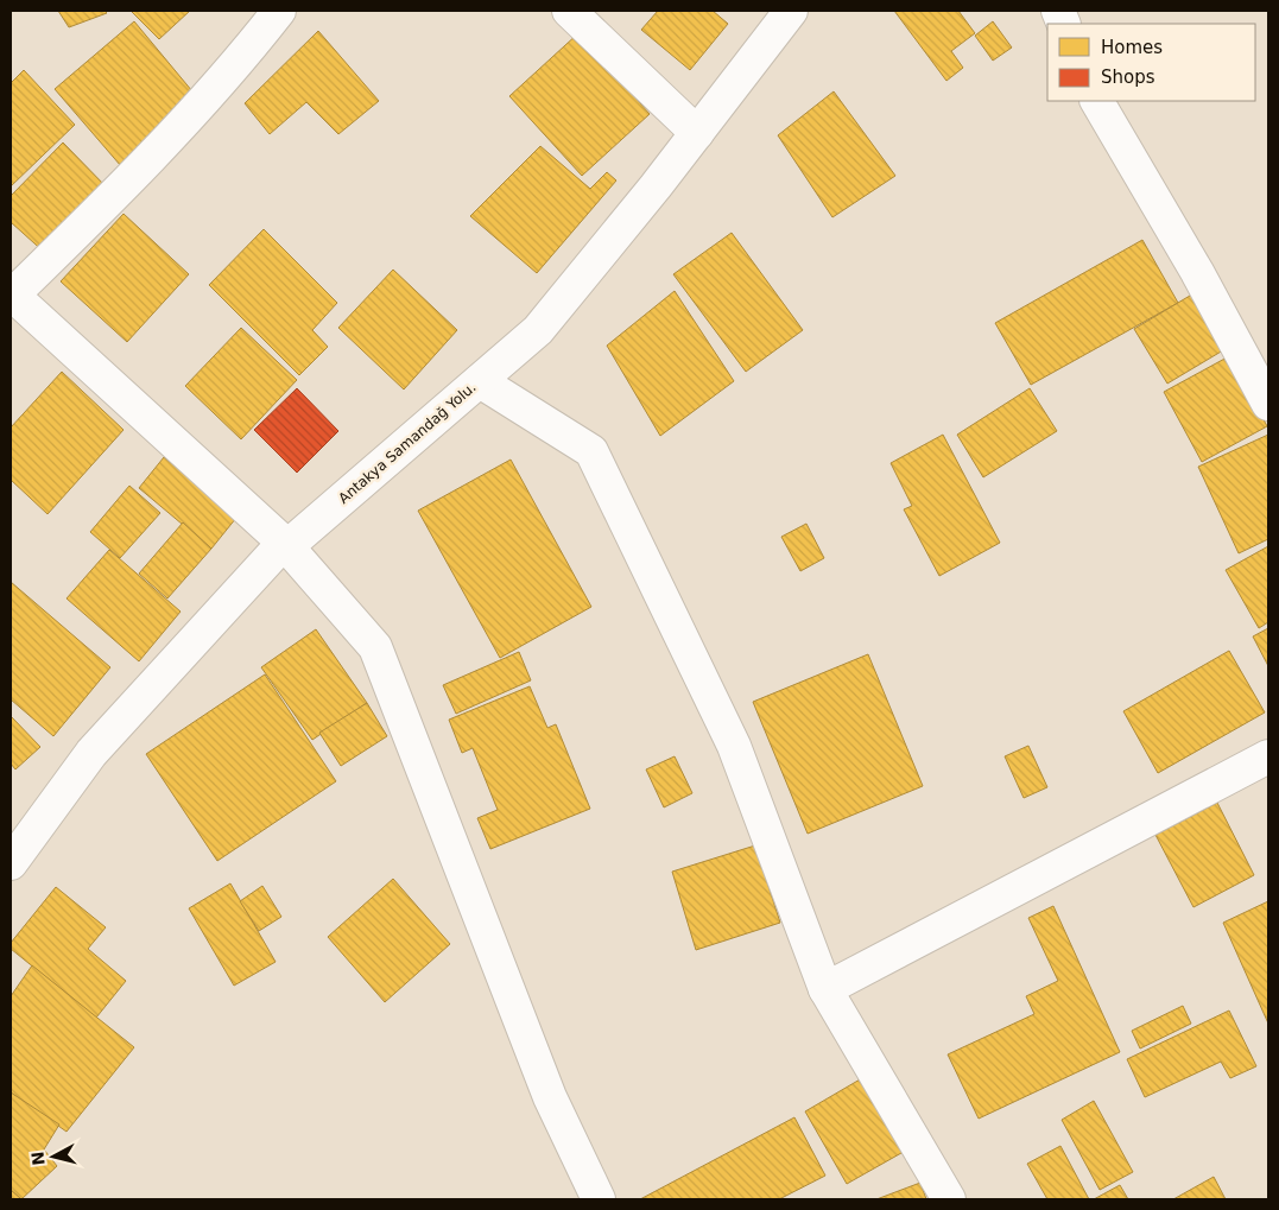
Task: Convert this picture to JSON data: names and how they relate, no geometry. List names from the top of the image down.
{
  "streets": {
    "street": ["Antakya Samandağ Yolu."]
  },
  "legend": ["Homes", "Shops"],
  "north": "left"
}
